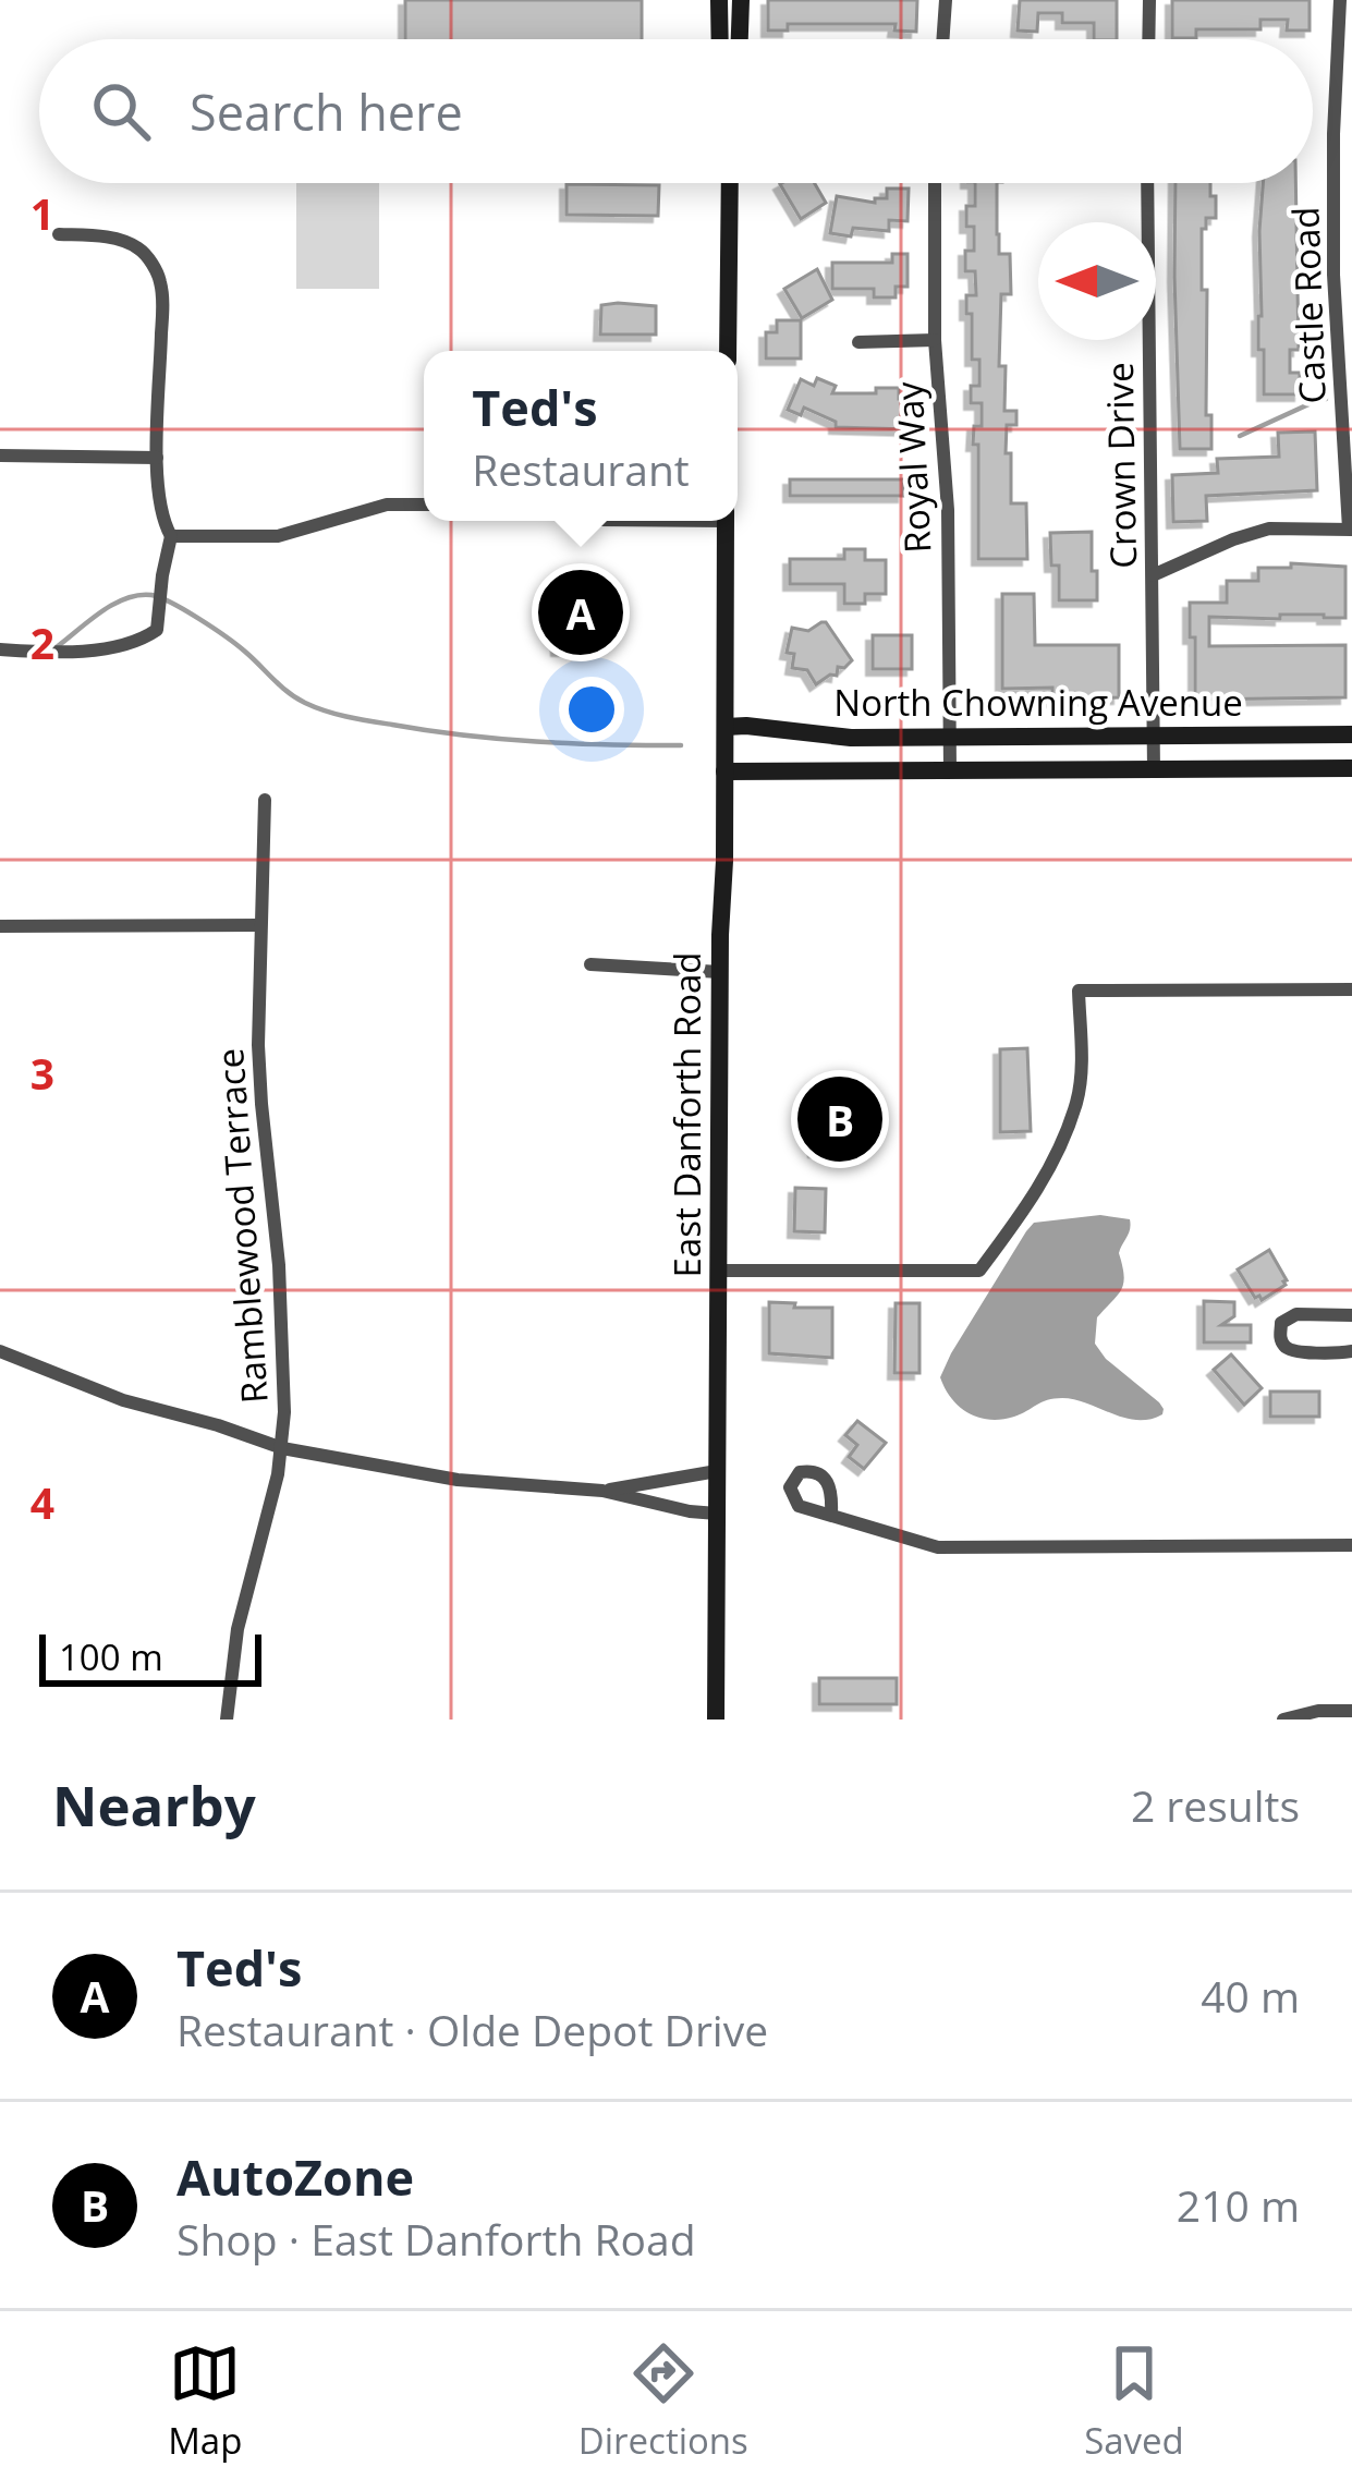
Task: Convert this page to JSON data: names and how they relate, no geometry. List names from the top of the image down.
{
  "streets": {
    "main road": ["North Chowning Avenue", "East Danforth Road"],
    "street": [
      "Castle Road",
      "Crown Drive",
      "Royal Way",
      "Ramblewood Terrace"
    ]
  },
  "crossings": [
    ["Crown Drive", "North Chowning Avenue"],
    ["Royal Way", "North Chowning Avenue"],
    ["North Chowning Avenue", "East Danforth Road"]
  ],
  "scale_bar": "100 m",
  "north": "left",
  "page": {
    "search": "Search here",
    "popup": ["Ted's", "Restaurant"],
    "pins": ["A", "B"],
    "scale": "100 m",
    "heading": ["Nearby", "2 results"],
    "list": [
      {
        "mark": "A",
        "name": "Ted's",
        "note": "Restaurant · Olde Depot Drive",
        "value": "40 m"
      },
      {
        "mark": "B",
        "name": "AutoZone",
        "note": "Shop · East Danforth Road",
        "value": "210 m"
      }
    ],
    "nav": ["Map", "Directions", "Saved"]
  },
  "grid": {
    "rows": [
      "1",
      "2",
      "3",
      "4"
    ]
  }
}
